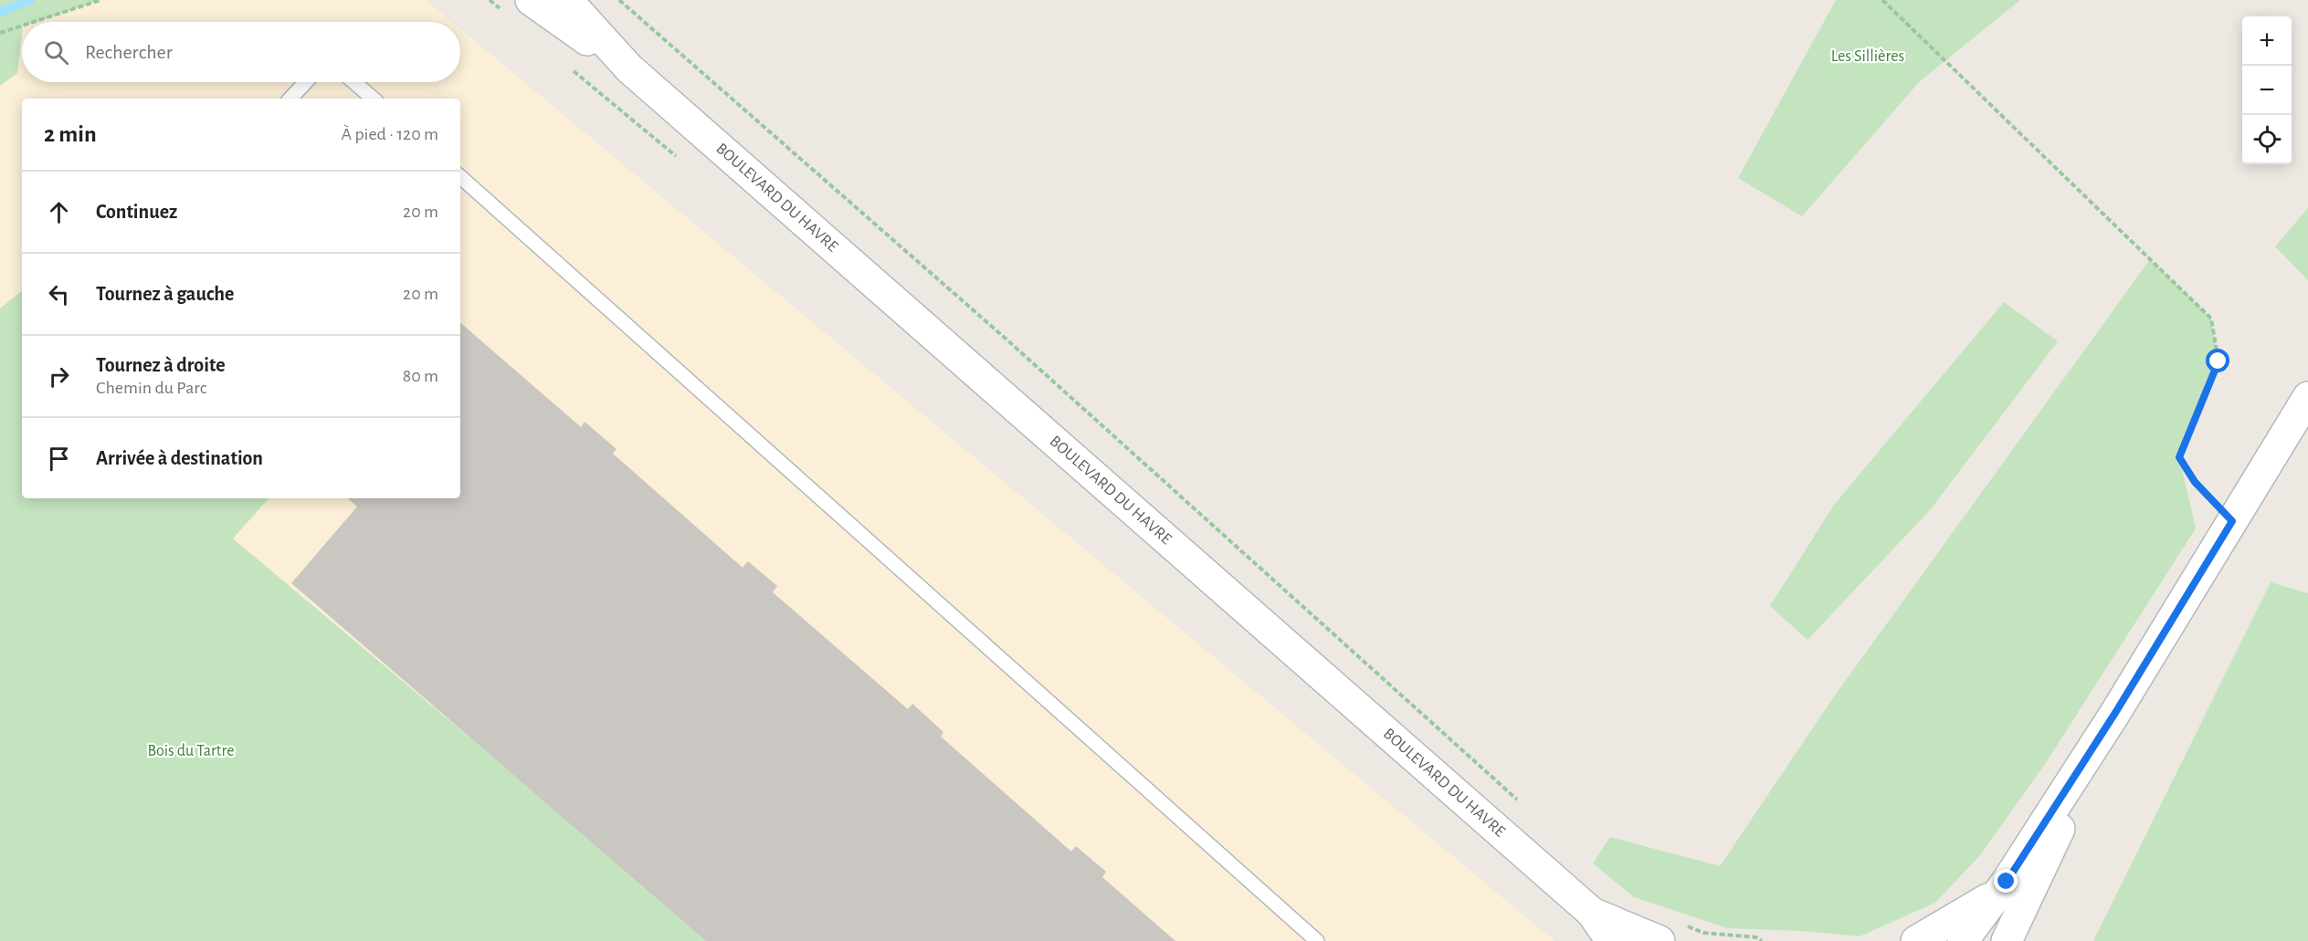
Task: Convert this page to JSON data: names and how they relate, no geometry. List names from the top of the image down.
{
  "streets": {
    "main road": ["BOULEVARD DU HAVRE"]
  },
  "parks": ["Les Sillières", "Bois du Tartre"],
  "page": {
    "map_buttons": ["+", "−"],
    "search": "Rechercher",
    "heading": ["2 min", "À pied · 120 m"],
    "list": [
      ["Continuez", "20 m"],
      ["Tournez à gauche", "20 m"],
      ["Tournez à droite", "Chemin du Parc", "80 m"],
      "Arrivée à destination"
    ]
  }
}
